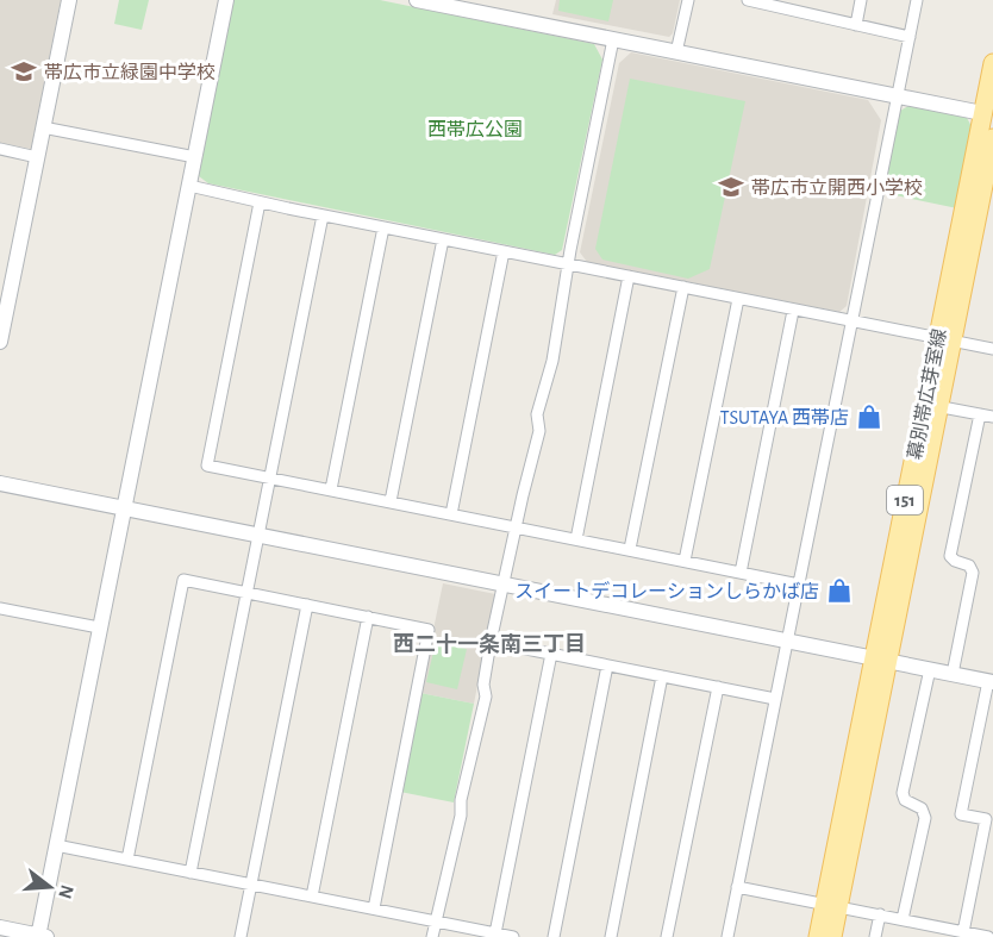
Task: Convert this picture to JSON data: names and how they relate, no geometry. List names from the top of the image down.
{
  "streets": {
    "main road": ["幕別帯広芽室線", "151"]
  },
  "districts": ["西二十一条南三丁目"],
  "parks": ["西帯広公園"],
  "places": {
    "school or university": ["帯広市立緑園中学校", "帯広市立開西小学校"],
    "shop": ["TSUTAYA 西帯店", "スイートデコレーションしらかば店"]
  },
  "north": "right"
}
